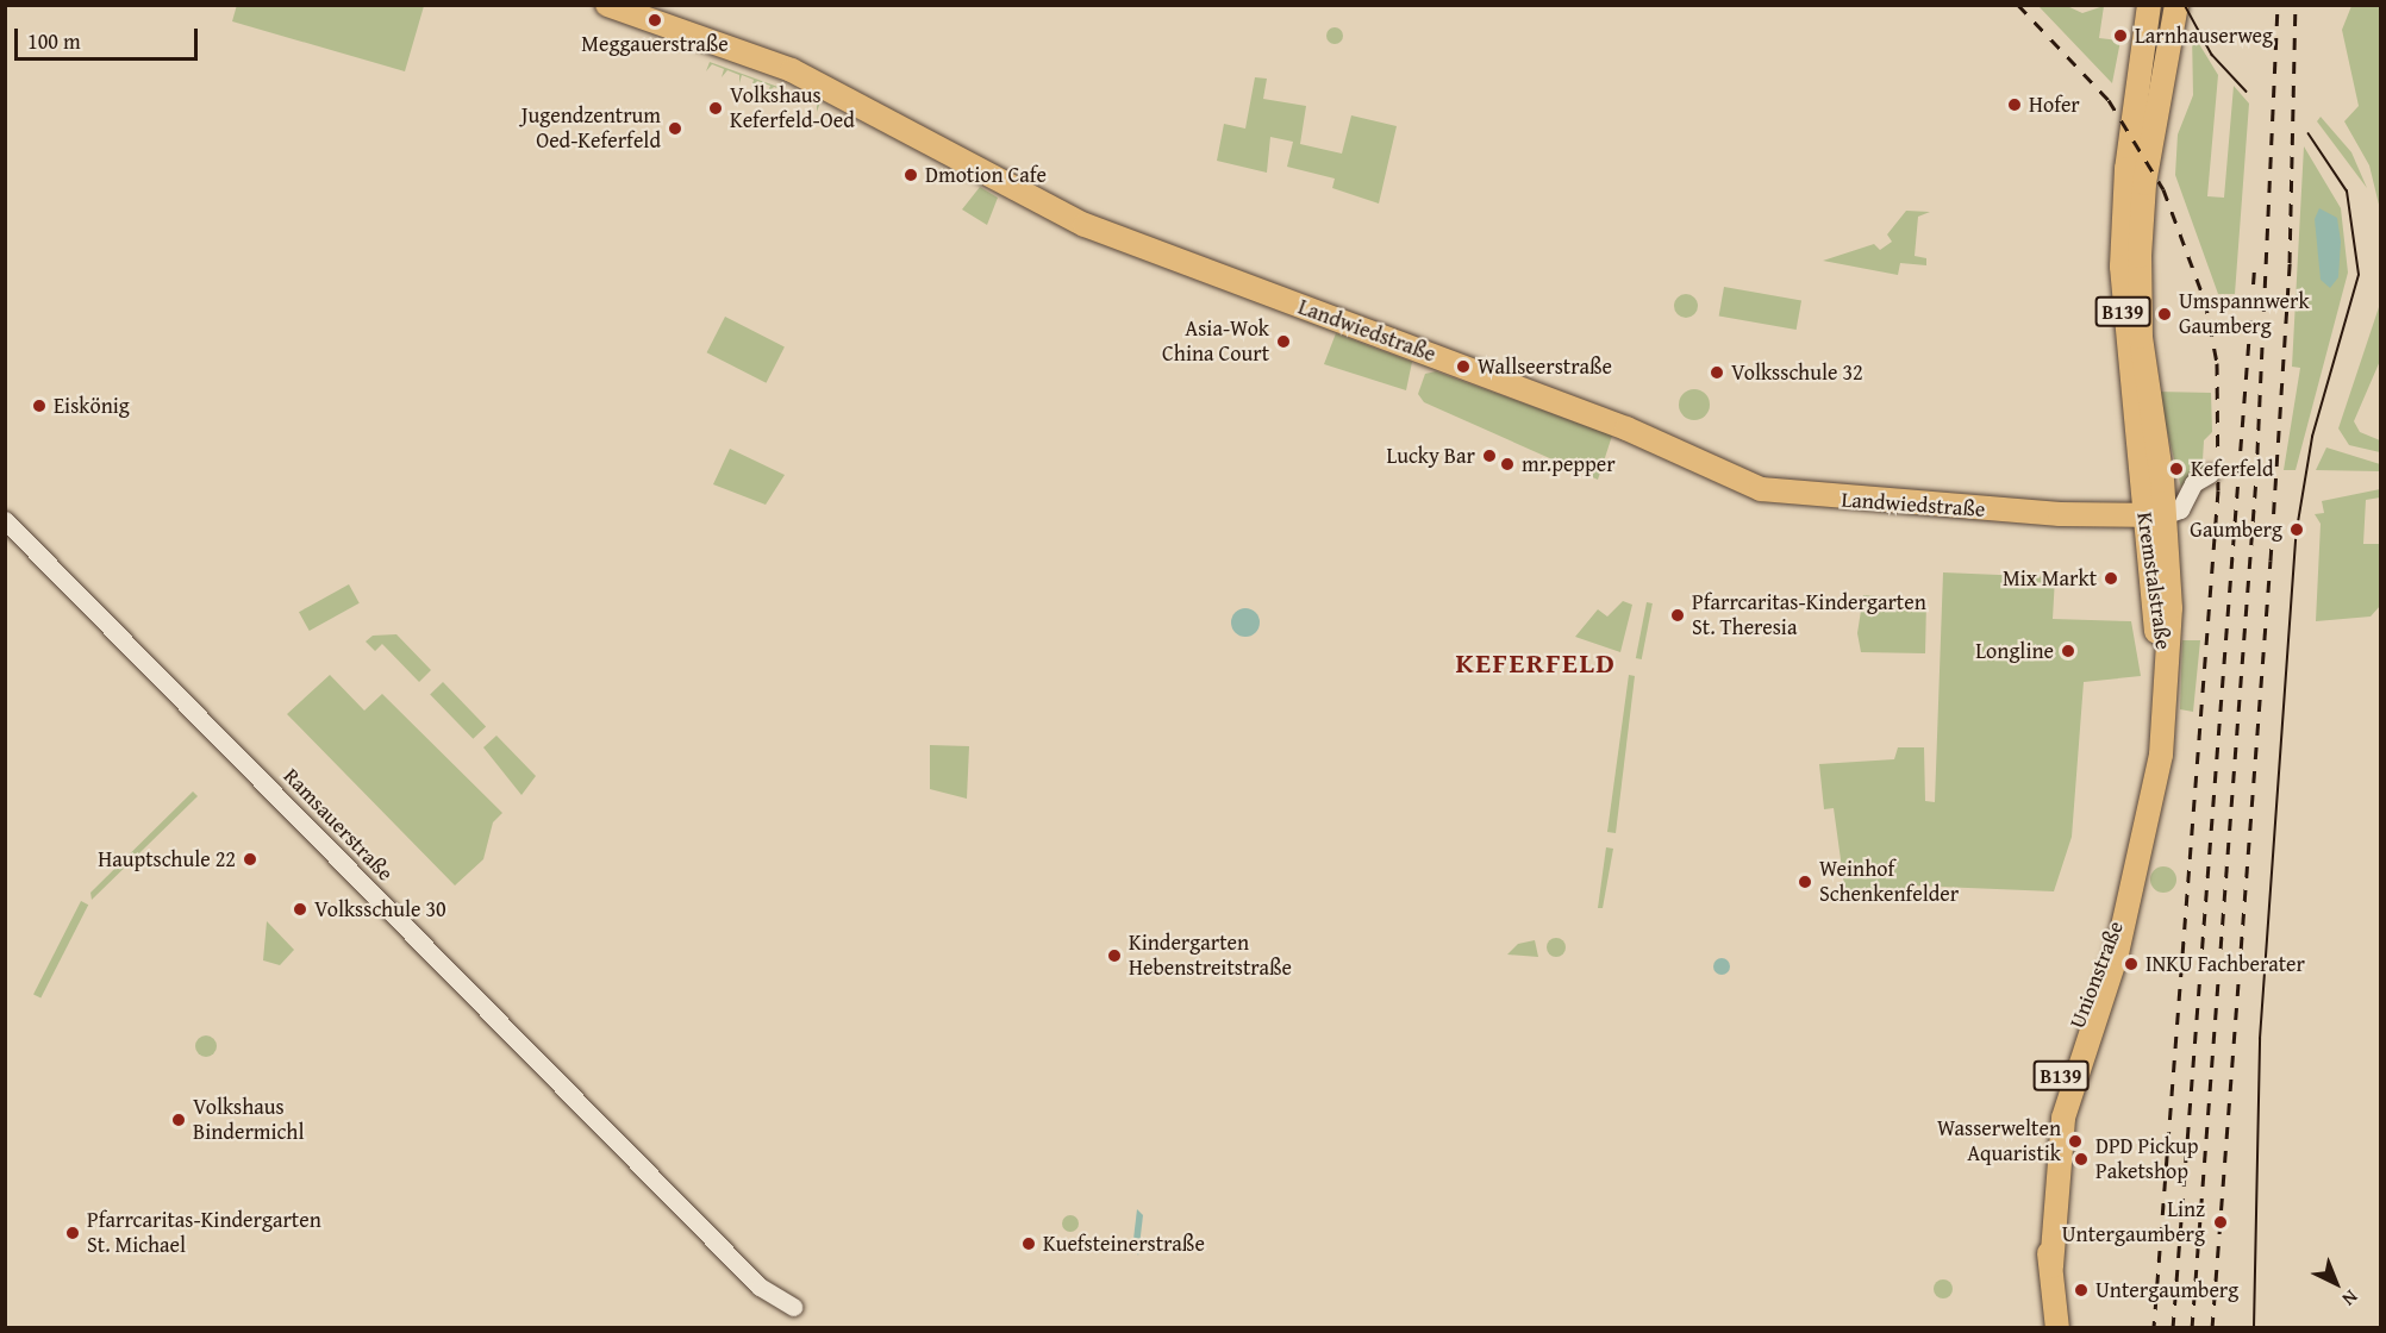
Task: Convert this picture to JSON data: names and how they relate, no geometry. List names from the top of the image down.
{
  "streets": {
    "main road": [
      "B139",
      "Landwiedstraße",
      "Kremstalstraße",
      "Unionstraße"
    ],
    "street": ["Ramsauerstraße"]
  },
  "crossings": [
    ["Landwiedstraße", "Kremstalstraße"],
    ["Kremstalstraße", "Unionstraße"]
  ],
  "districts": ["KEFERFELD"],
  "places": [
    "Meggauerstraße",
    "Larnhauserweg",
    "Hofer",
    "Volkshaus Keferfeld-Oed",
    "Jugendzentrum Oed-Keferfeld",
    "Dmotion Cafe",
    "Umspannwerk Gaumberg",
    "Asia-Wok China Court",
    "Wallseerstraße",
    "Volksschule 32",
    "Eiskönig",
    "Lucky Bar",
    "mr.pepper",
    "Keferfeld",
    "Gaumberg",
    "Mix Markt",
    "Pfarrcaritas-Kindergarten St. Theresia",
    "Longline",
    "Hauptschule 22",
    "Weinhof Schenkenfelder",
    "Volksschule 30",
    "Kindergarten Hebenstreitstraße",
    "INKU Fachberater",
    "Volkshaus Bindermichl",
    "Wasserwelten Aquaristik",
    "DPD Pickup Paketshop",
    "Linz Untergaumberg",
    "Pfarrcaritas-Kindergarten St. Michael",
    "Kuefsteinerstraße",
    "Untergaumberg"
  ],
  "scale_bar": "100 m",
  "north": "bottom right"
}
